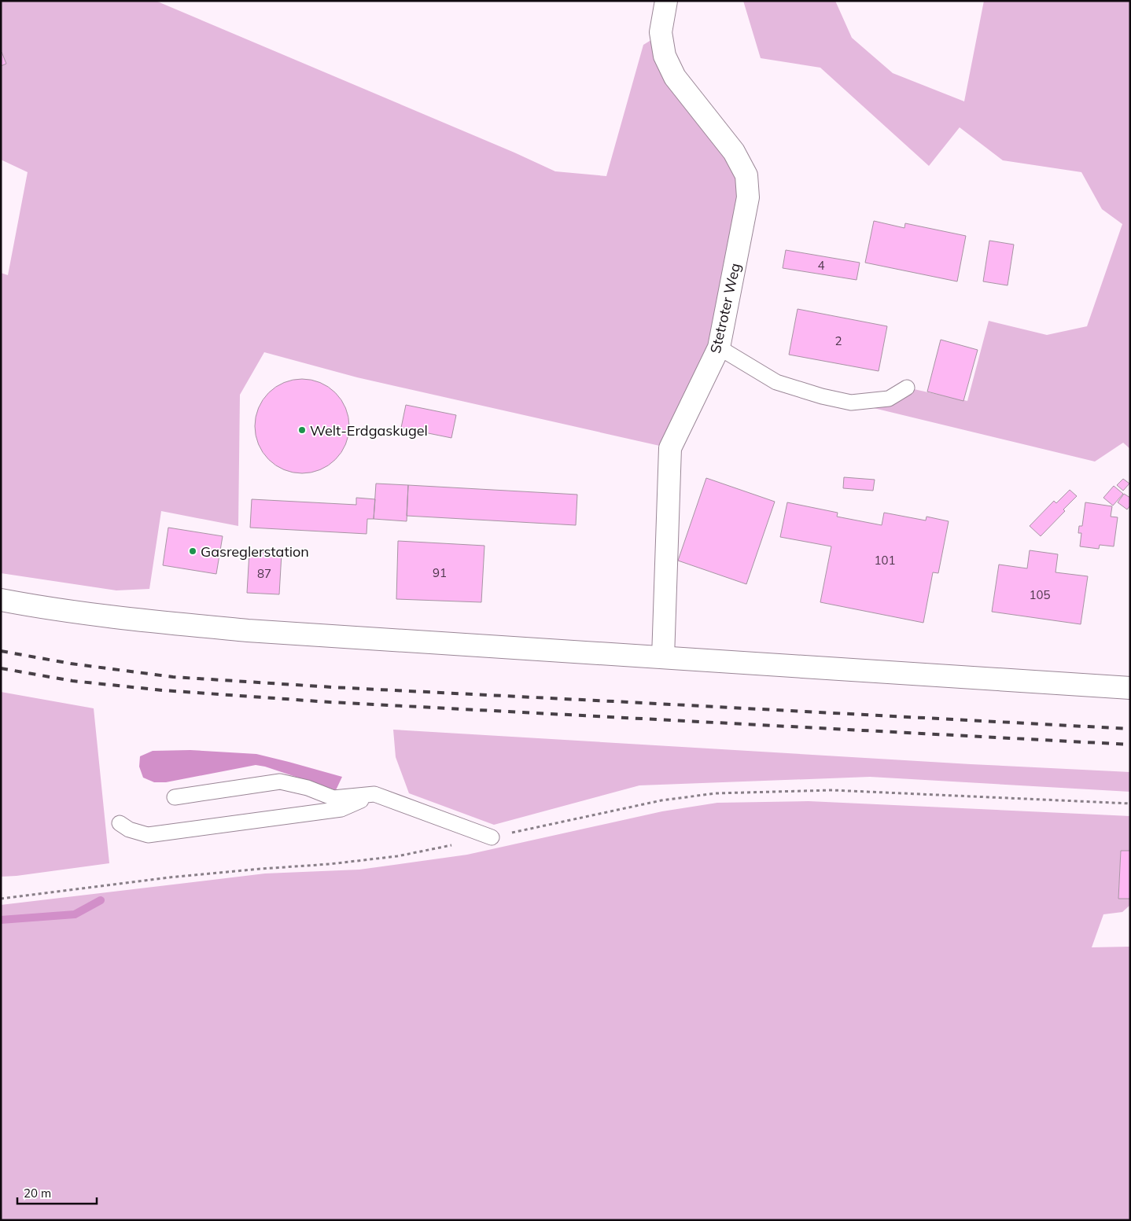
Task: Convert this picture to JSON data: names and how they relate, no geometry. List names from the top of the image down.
{
  "streets": {
    "main road": ["Stetroter Weg"]
  },
  "places": ["Welt-Erdgaskugel", "Gasreglerstation"],
  "house_numbers": [
    "4",
    "2",
    "101",
    "91",
    "87",
    "105"
  ],
  "scale_bar": "20 m"
}
